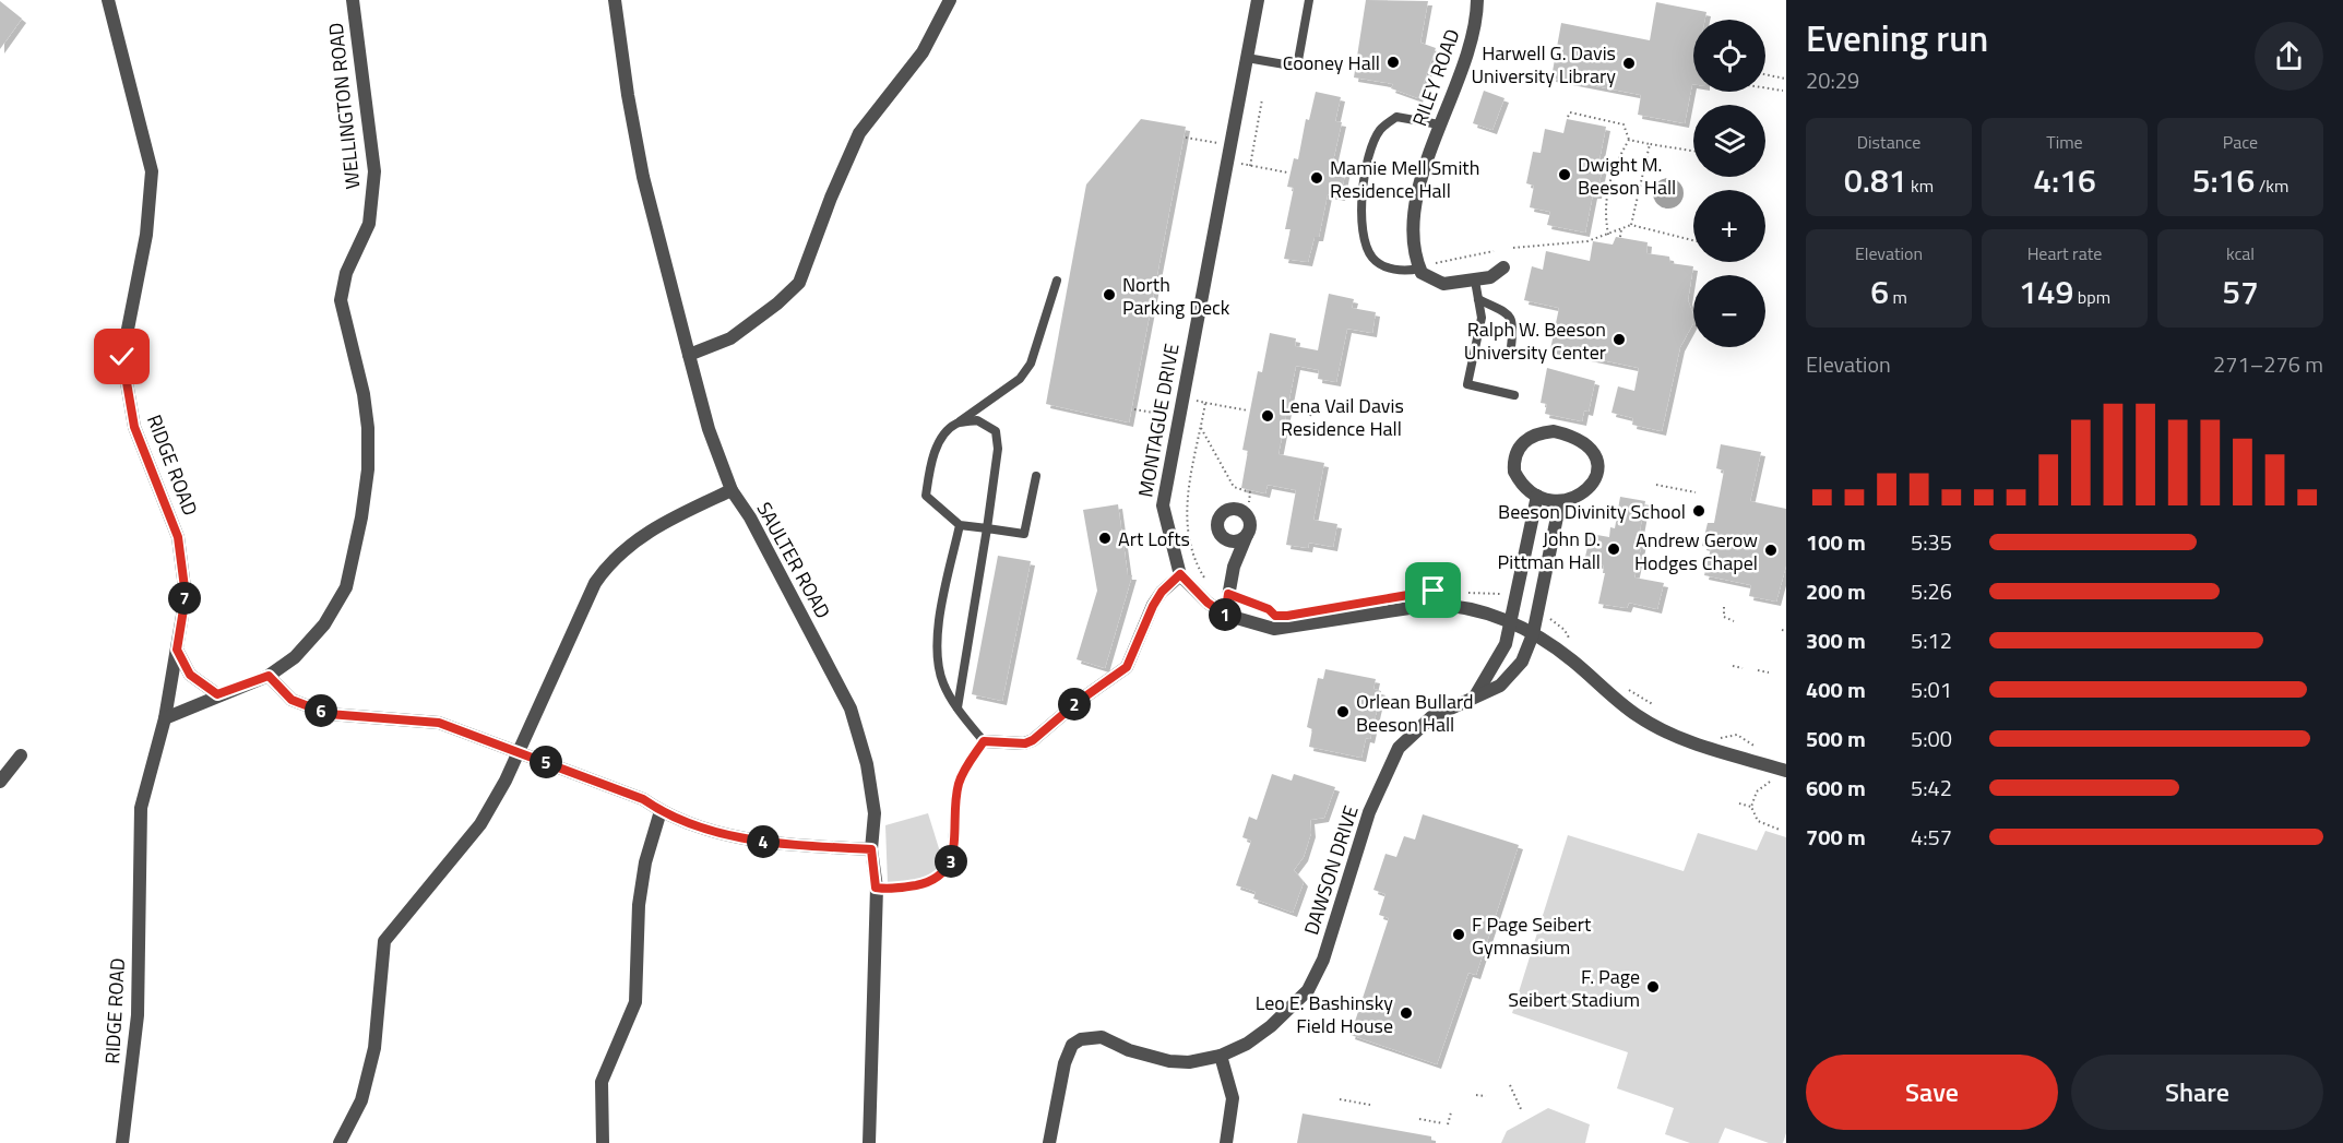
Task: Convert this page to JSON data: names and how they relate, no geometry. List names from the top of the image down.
{
  "streets": {
    "street": [
      "RILEY ROAD",
      "WELLINGTON ROAD",
      "MONTAGUE DRIVE",
      "RIDGE ROAD",
      "SAULTER ROAD",
      "DAWSON DRIVE"
    ]
  },
  "crossings": [
    ["WELLINGTON ROAD", "RIDGE ROAD"],
    ["MONTAGUE DRIVE", "DAWSON DRIVE"]
  ],
  "places": [
    "Cooney Hall",
    "Harwell G. Davis University Library",
    "Dwight M. Beeson Hall",
    "Mamie Mell Smith Residence Hall",
    "North Parking Deck",
    "Ralph W. Beeson University Center",
    "Lena Vail Davis Residence Hall",
    "Beeson Divinity School",
    "Art Lofts",
    "John D. Pittman Hall",
    "Andrew Gerow Hodges Chapel",
    "Orlean Bullard Beeson Hall",
    "F Page Seibert Gymnasium",
    "F. Page Seibert Stadium",
    "Leo E. Bashinsky Field House"
  ],
  "page": {
    "heading": ["Evening run", "20:29"],
    "map_buttons": ["+", "−"],
    "stats": [
      ["Distance", "0.81 km"],
      ["Time", "4:16"],
      ["Pace", "5:16 /km"],
      ["Elevation", "6 m"],
      ["Heart rate", "149 bpm"],
      ["kcal", "57"]
    ],
    "chart": ["Elevation", "271–276 m"],
    "list": [
      {
        "name": "100 m",
        "note": "5:35"
      },
      {
        "name": "200 m",
        "note": "5:26"
      },
      {
        "name": "300 m",
        "note": "5:12"
      },
      {
        "name": "400 m",
        "note": "5:01"
      },
      {
        "name": "500 m",
        "note": "5:00"
      },
      {
        "name": "600 m",
        "note": "5:42"
      },
      {
        "name": "700 m",
        "note": "4:57"
      }
    ],
    "pins": [
      "7",
      "1",
      "2",
      "6",
      "5",
      "4",
      "3"
    ],
    "buttons": ["Save", "Share"]
  }
}
